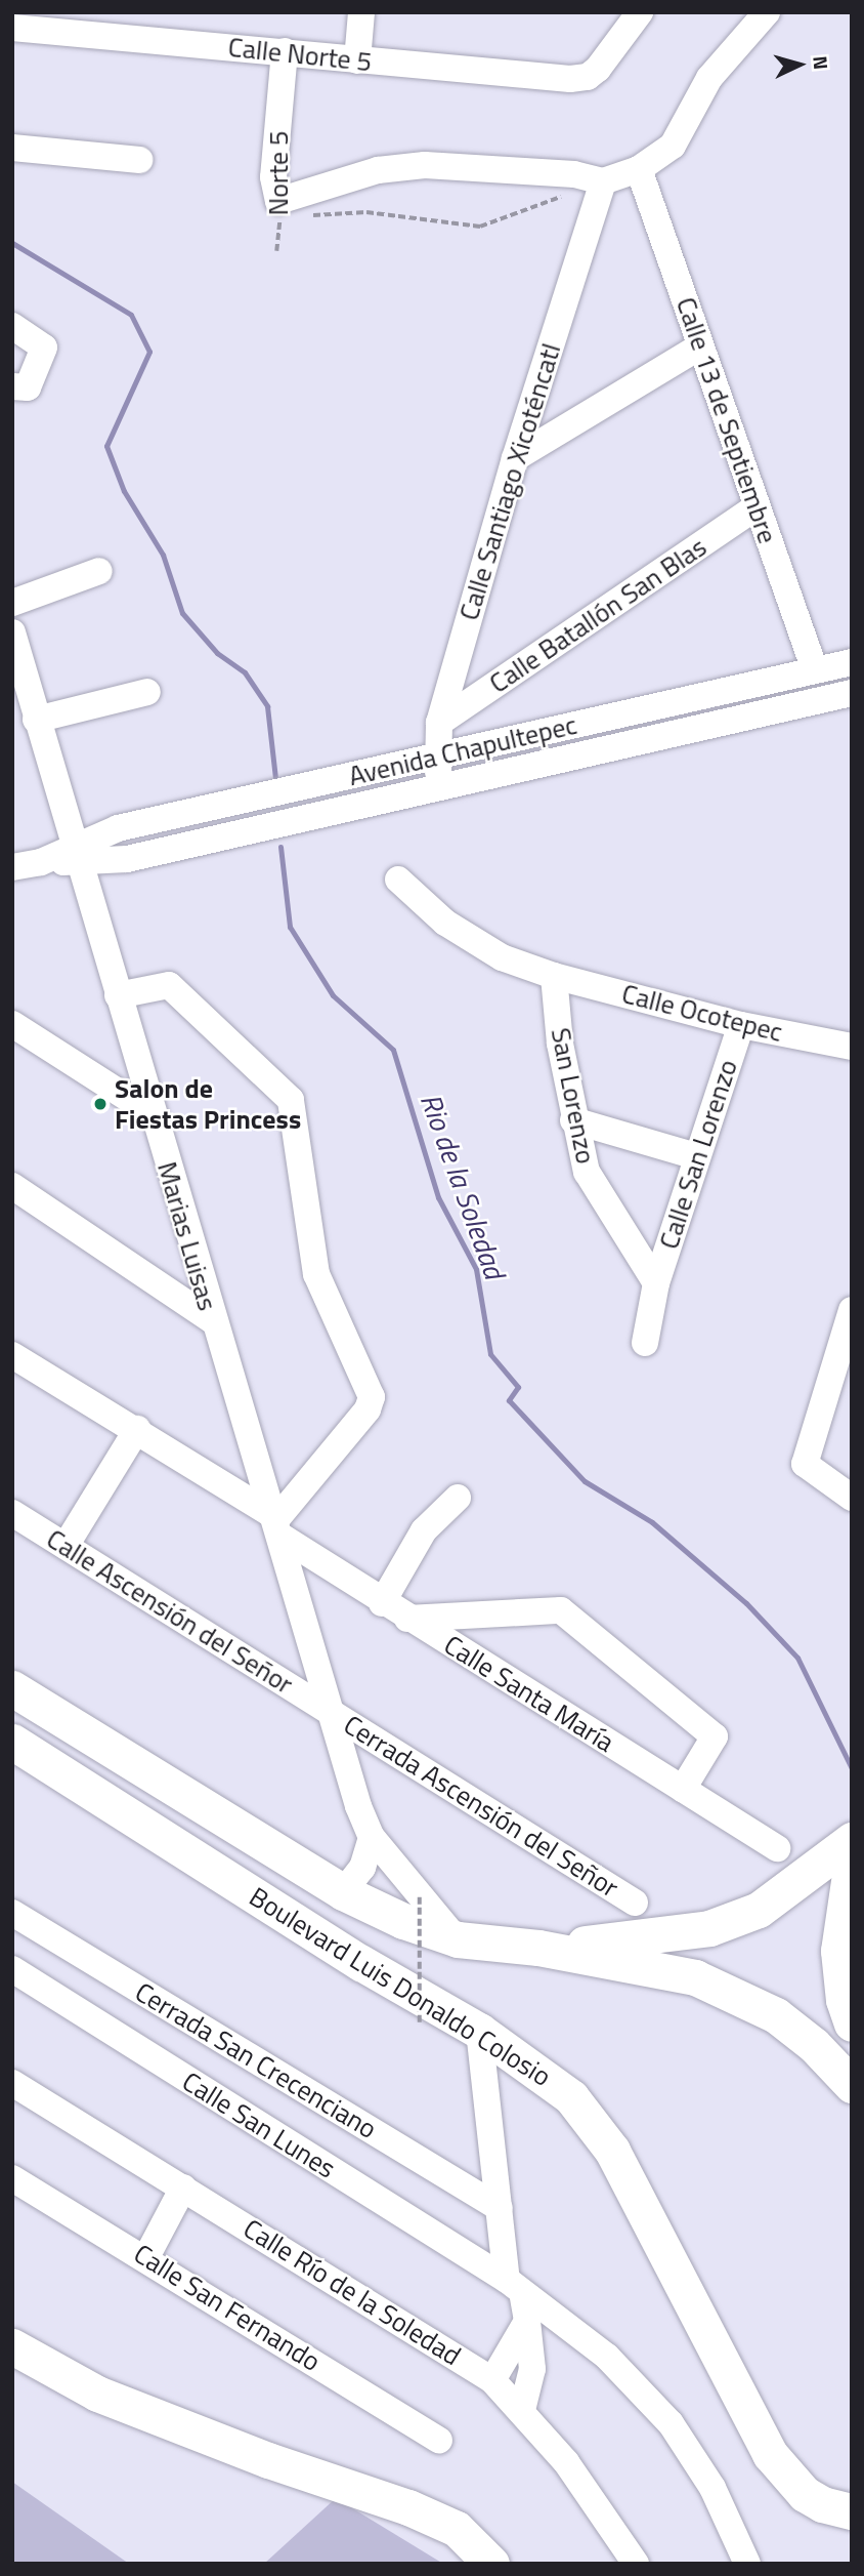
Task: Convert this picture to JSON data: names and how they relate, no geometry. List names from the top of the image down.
{
  "streets": {
    "main road": ["Boulevard Luis Donaldo Colosio"],
    "street": [
      "Calle Norte 5",
      "Norte 5",
      "Calle 13 de Septiembre",
      "Calle Santiago Xicoténcatl",
      "Calle Batallón San Blas",
      "Avenida Chapultepec",
      "Calle Ocotepec",
      "San Lorenzo",
      "Calle San Lorenzo",
      "Marias Luisas",
      "Calle Ascensión del Señor",
      "Calle Santa María",
      "Cerrada Ascensión del Señor",
      "Cerrada San Crecenciano",
      "Calle San Lunes",
      "Calle Río de la Soledad",
      "Calle San Fernando"
    ]
  },
  "crossings": [
    ["Calle Norte 5", "Norte 5"],
    ["Calle 13 de Septiembre", "Calle Batallón San Blas"],
    ["Calle 13 de Septiembre", "Avenida Chapultepec"],
    ["Calle Santiago Xicoténcatl", "Calle Batallón San Blas"],
    ["Calle Santiago Xicoténcatl", "Avenida Chapultepec"],
    ["Avenida Chapultepec", "Marias Luisas"],
    ["Calle Ocotepec", "San Lorenzo"],
    ["Calle Ocotepec", "Calle San Lorenzo"],
    ["San Lorenzo", "Calle San Lorenzo"],
    ["Marias Luisas", "Calle Ascensión del Señor"],
    ["Marias Luisas", "Calle Santa María"],
    ["Marias Luisas", "Cerrada Ascensión del Señor"],
    ["Marias Luisas", "Boulevard Luis Donaldo Colosio"],
    ["Calle Ascensión del Señor", "Cerrada Ascensión del Señor"]
  ],
  "water": ["Rio de la Soledad"],
  "places": ["Salon de Fiestas Princess"],
  "north": "right"
}
